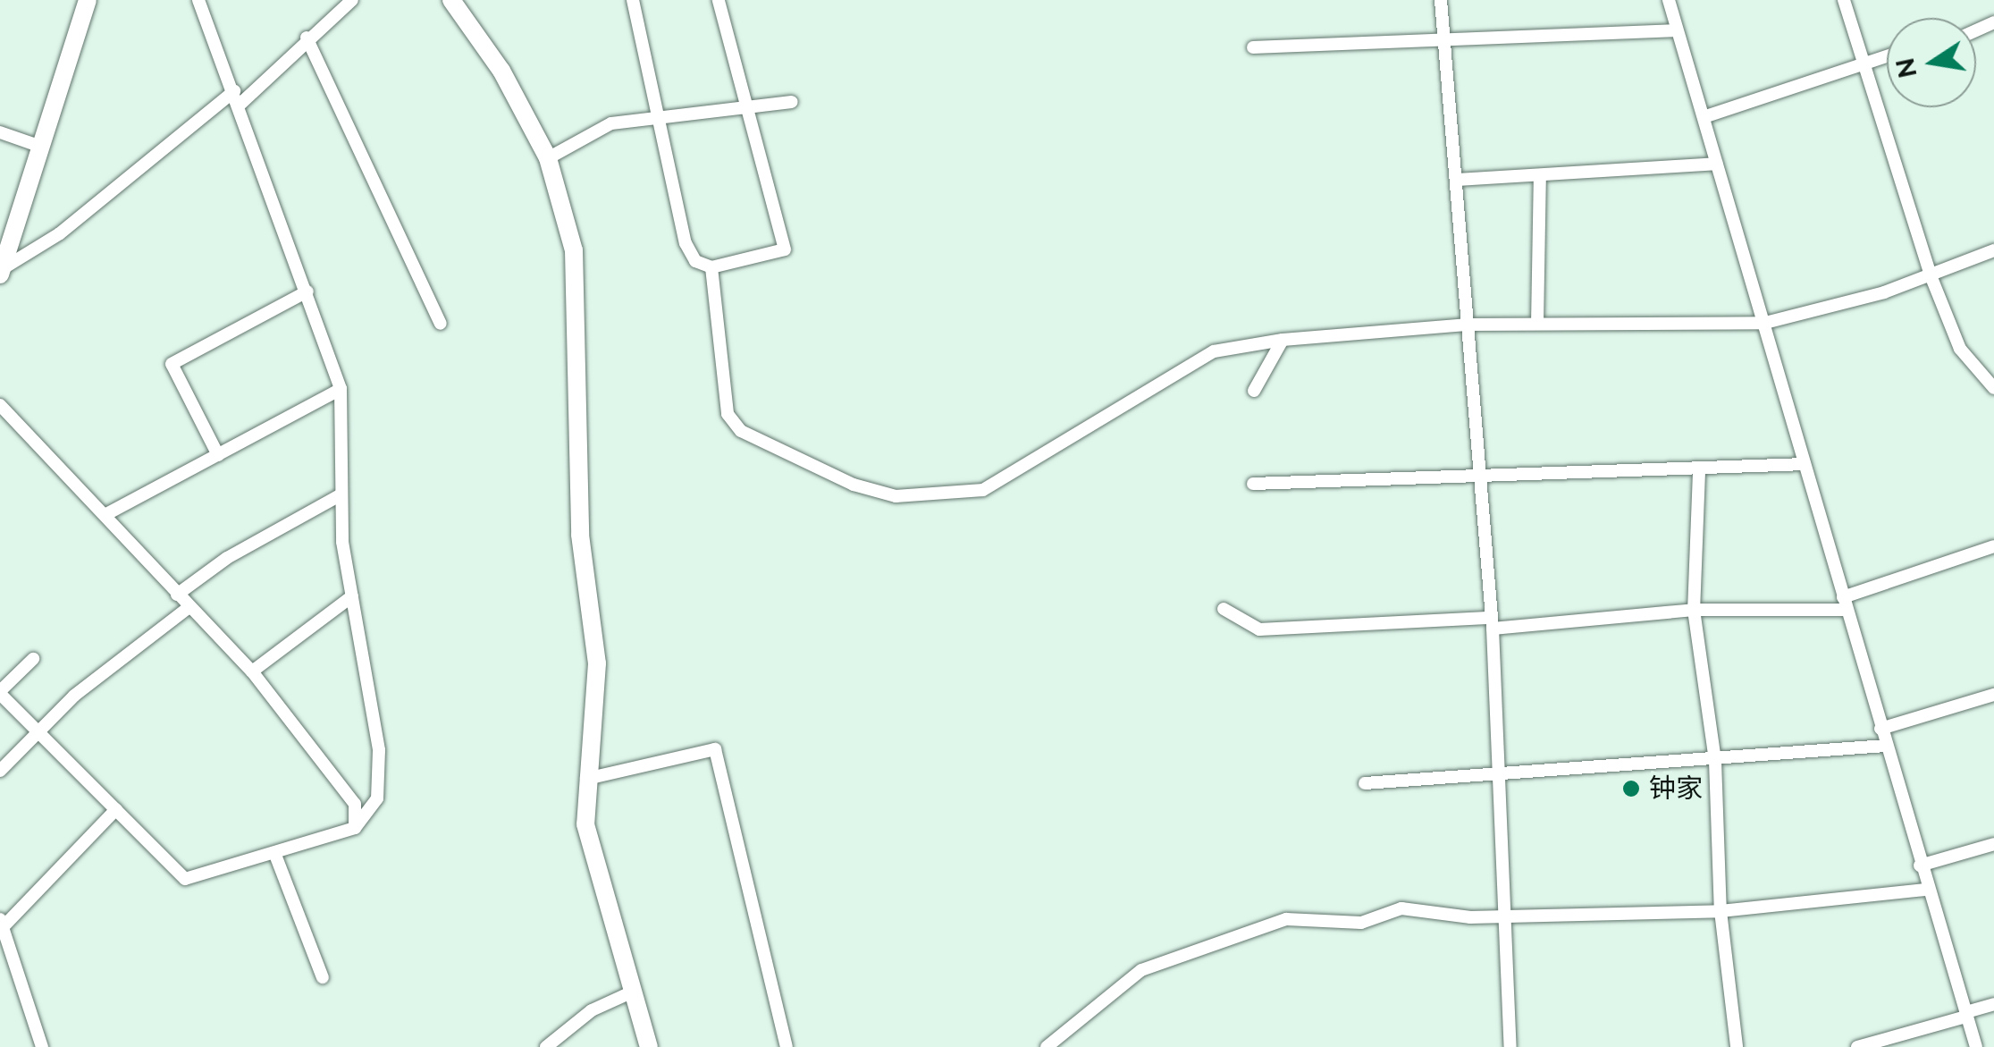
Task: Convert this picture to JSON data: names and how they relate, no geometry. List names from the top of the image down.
{
  "places": ["钟家"],
  "north": "left"
}
